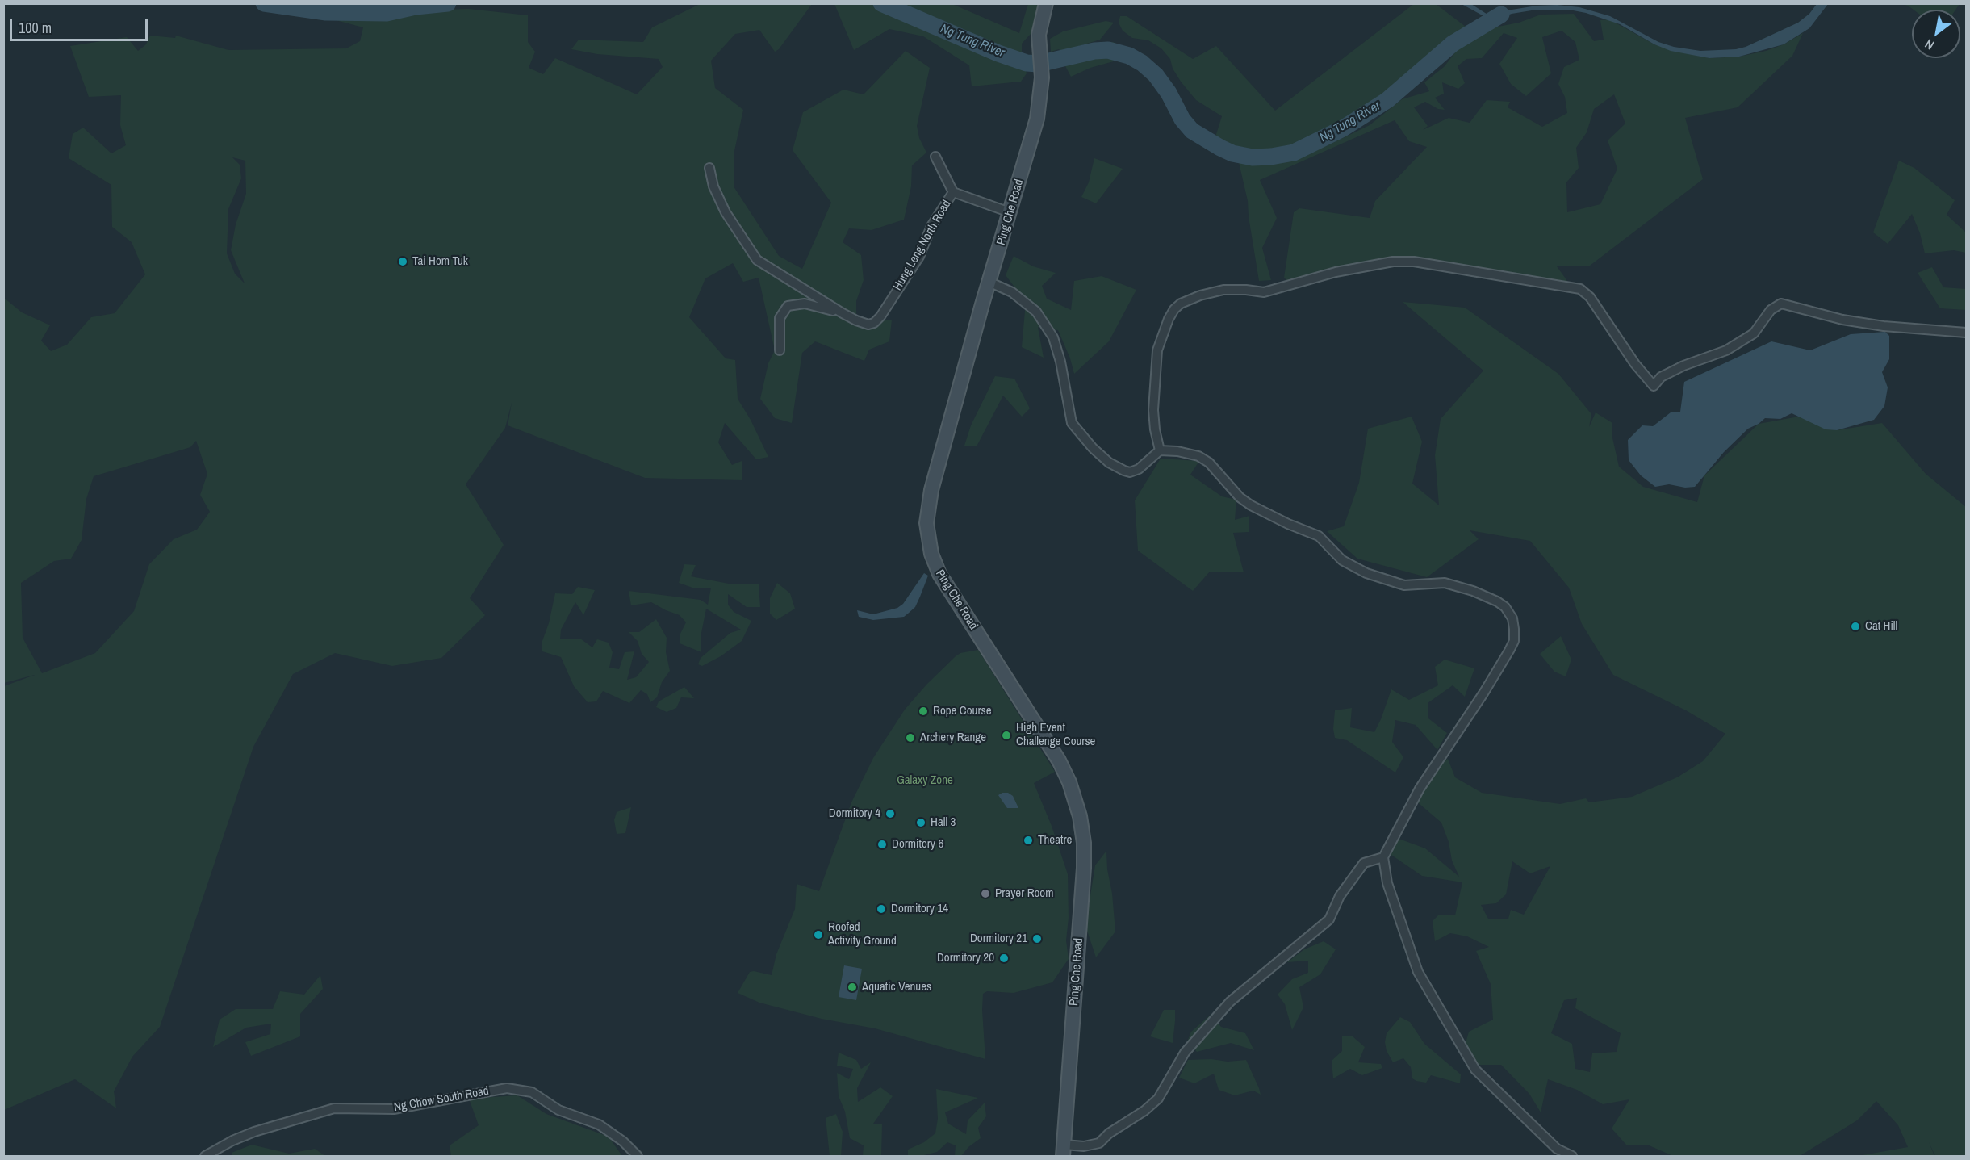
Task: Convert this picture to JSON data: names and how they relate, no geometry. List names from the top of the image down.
{
  "streets": {
    "street": ["Ping Che Road", "Hung Leng North Road", "Ng Chow South Road"]
  },
  "crossings": [
    ["Ping Che Road", "Hung Leng North Road"]
  ],
  "water": ["Ng Tung River"],
  "parks": ["Galaxy Zone"],
  "places": [
    "Tai Hom Tuk",
    "Cat Hill",
    "Rope Course",
    "High Event Challenge Course",
    "Archery Range",
    "Dormitory 4",
    "Hall 3",
    "Theatre",
    "Dormitory 6",
    "Prayer Room",
    "Dormitory 14",
    "Roofed Activity Ground",
    "Dormitory 21",
    "Dormitory 20",
    "Aquatic Venues"
  ],
  "scale_bar": "100 m",
  "north": "bottom left"
}
